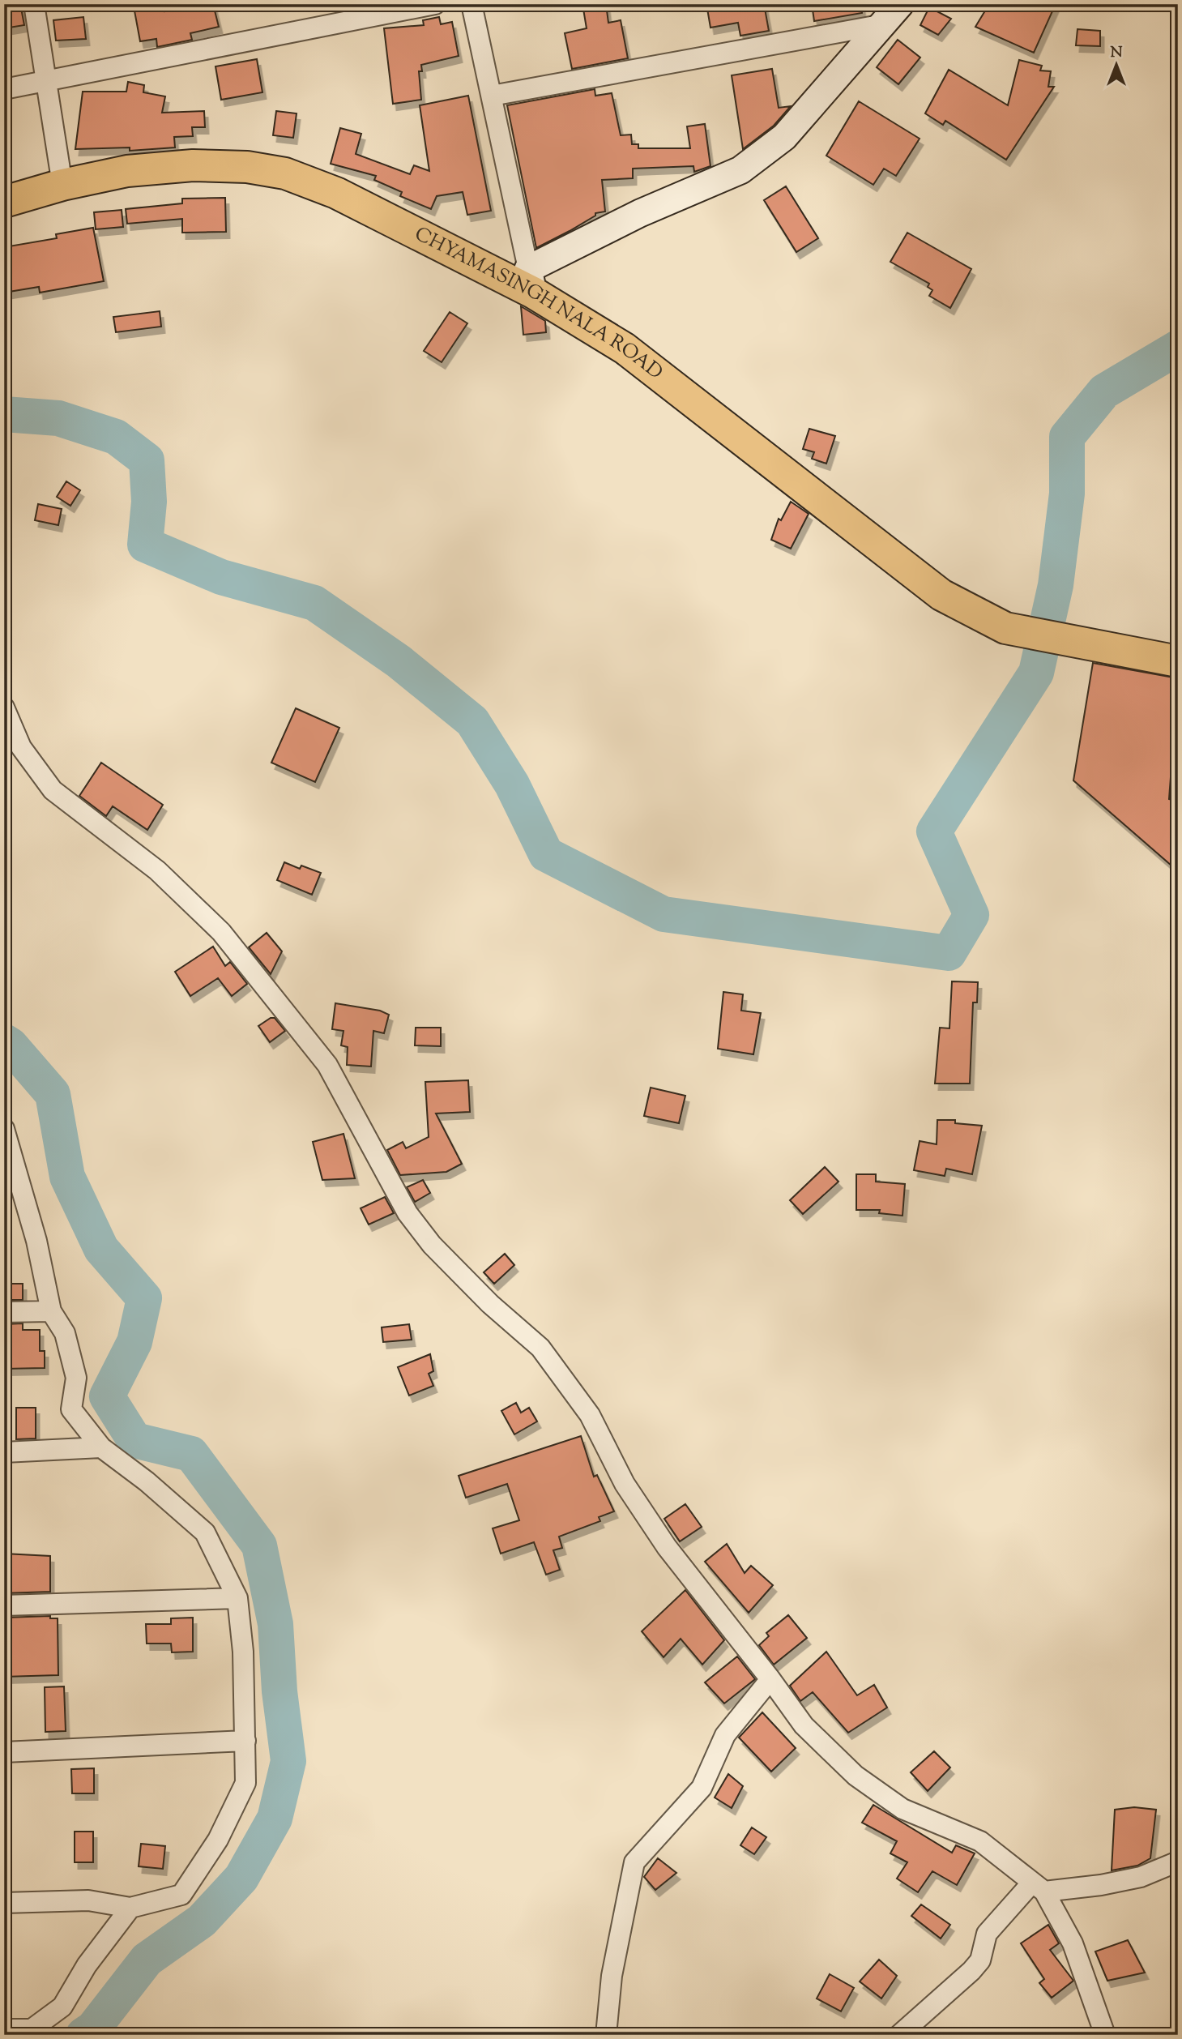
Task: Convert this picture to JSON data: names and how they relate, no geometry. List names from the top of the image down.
{
  "streets": {
    "main road": ["CHYAMASINGH NALA ROAD"]
  },
  "north": "top"
}
